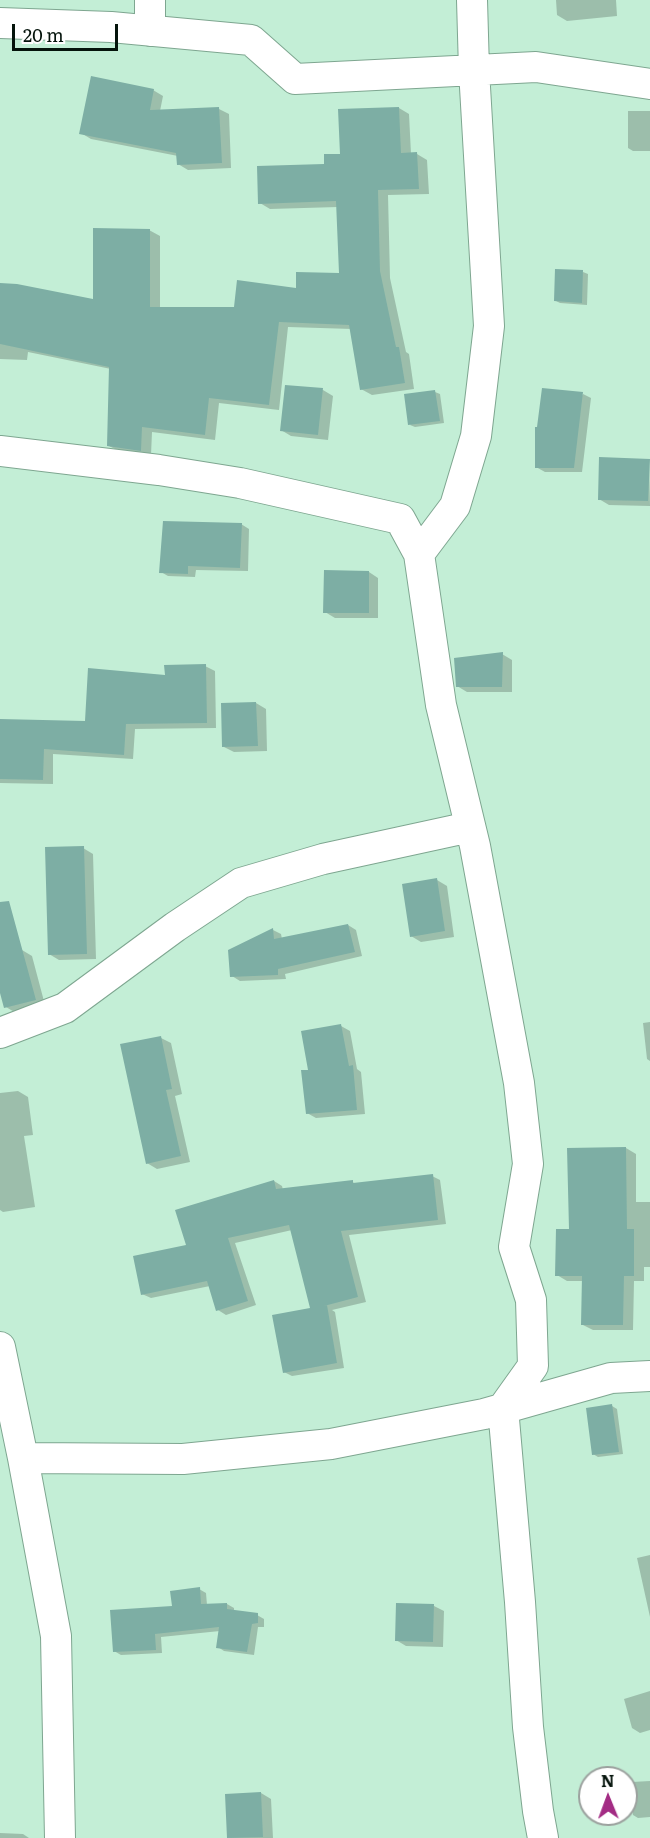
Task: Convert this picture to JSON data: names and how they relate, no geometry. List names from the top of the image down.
{
  "scale_bar": "20 m",
  "north": "top"
}
